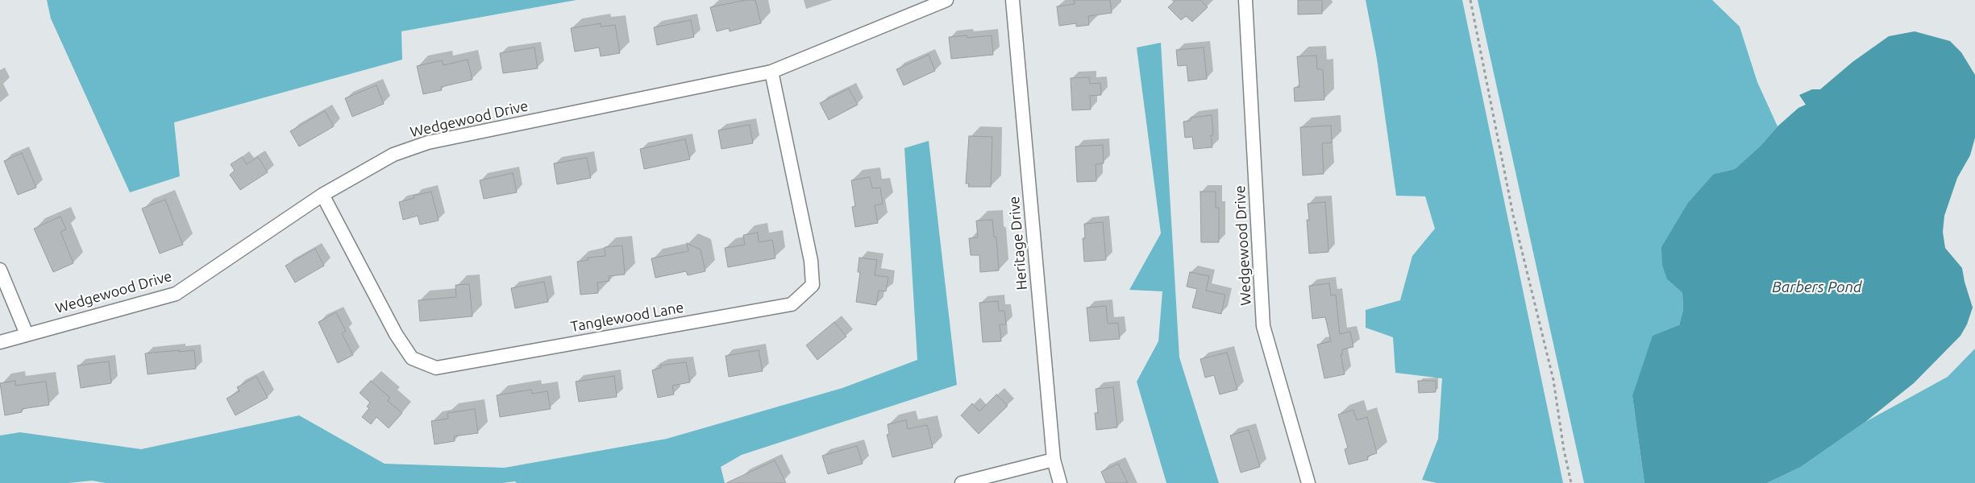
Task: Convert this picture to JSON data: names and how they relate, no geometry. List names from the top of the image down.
{
  "streets": {
    "street": ["Wedgewood Drive", "Heritage Drive", "Tanglewood Lane"]
  },
  "crossings": [
    ["Wedgewood Drive", "Tanglewood Lane"]
  ],
  "water": ["Barbers Pond"]
}
